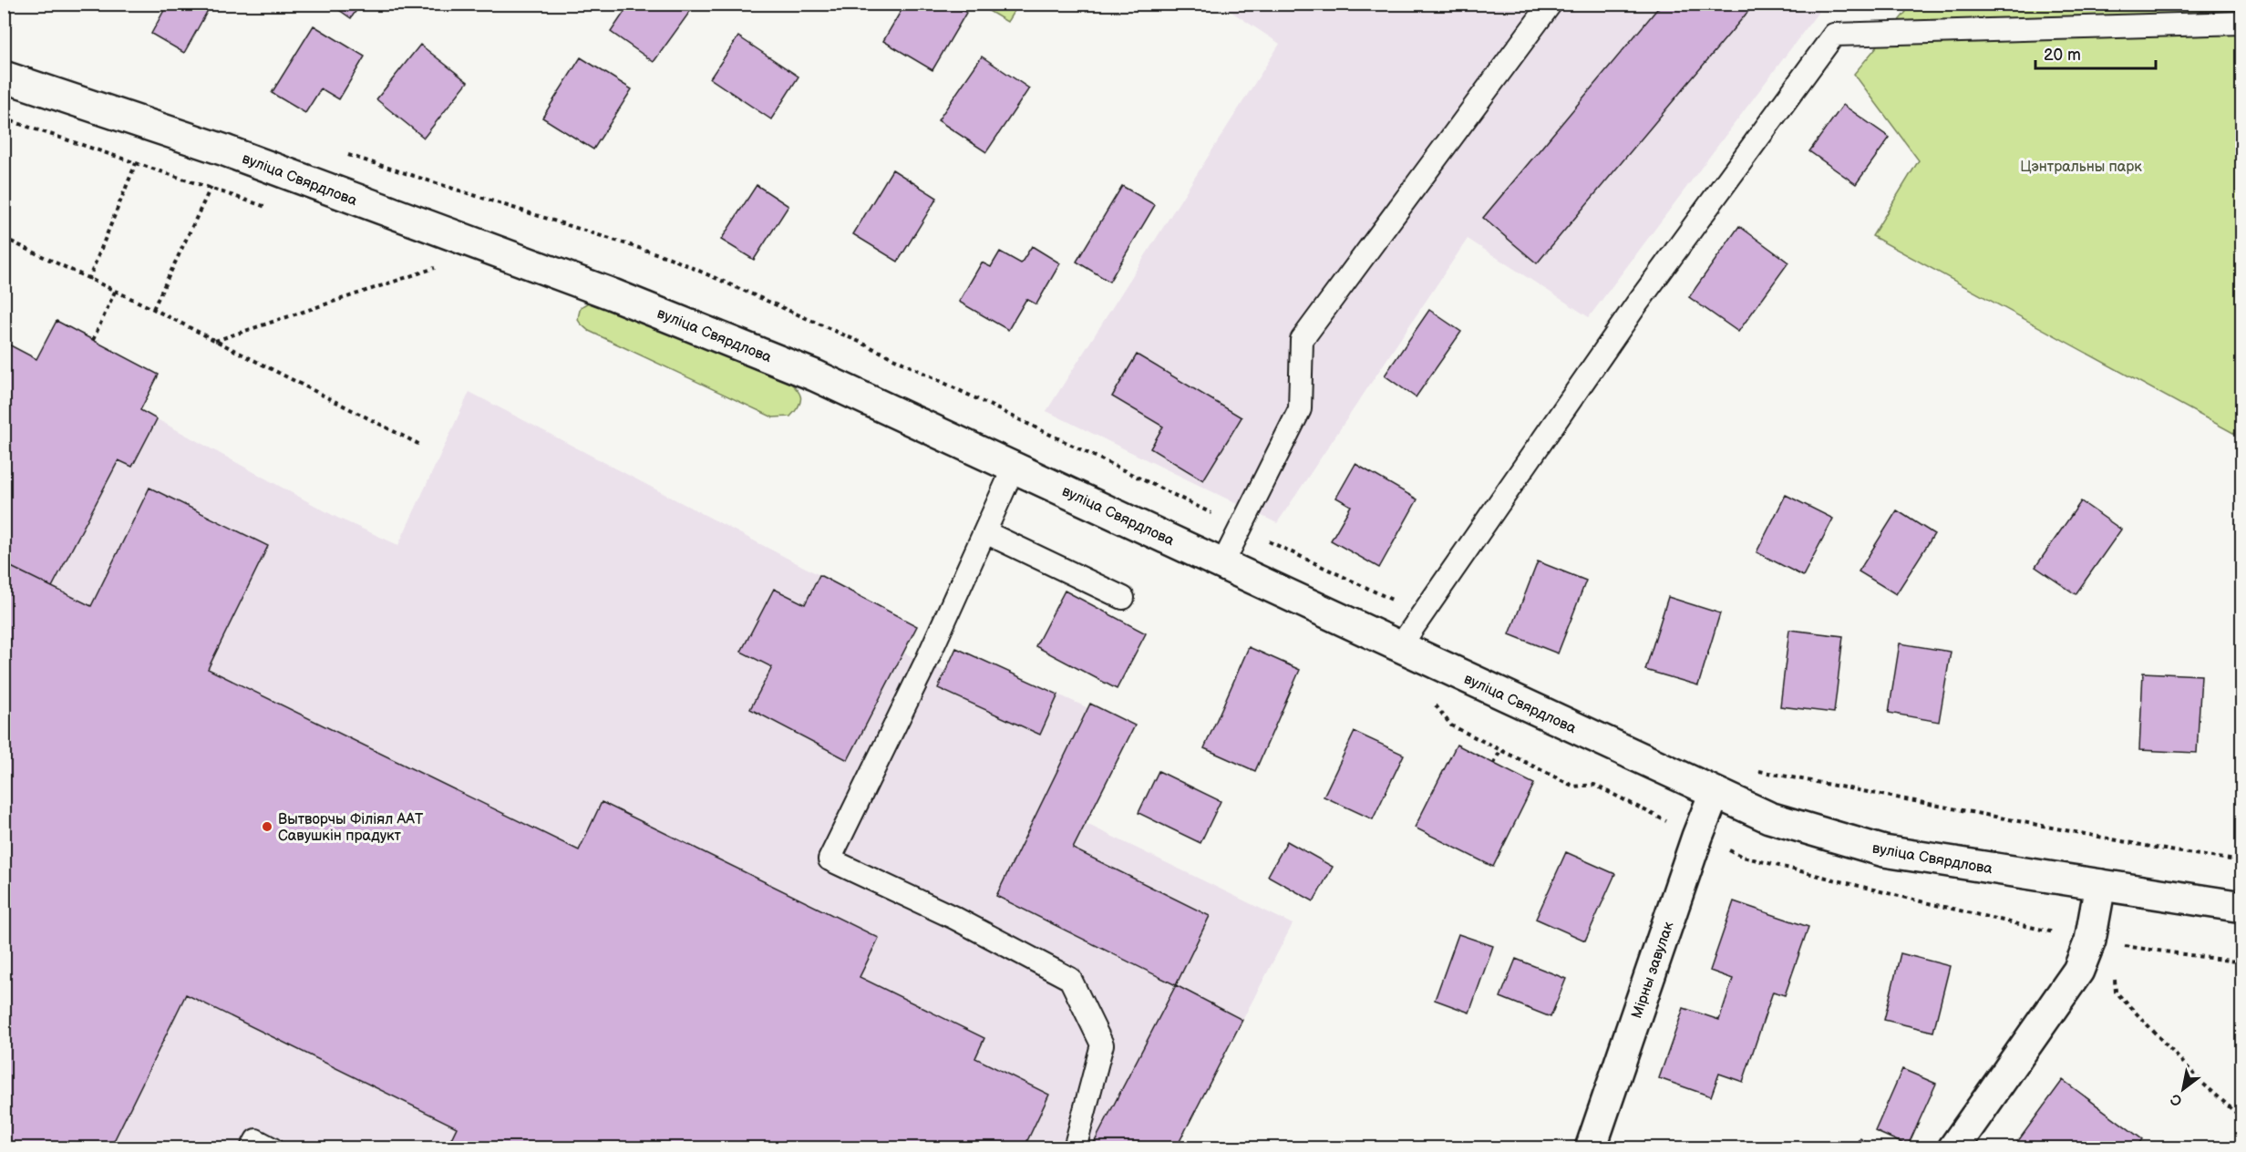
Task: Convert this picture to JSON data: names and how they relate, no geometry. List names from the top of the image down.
{
  "streets": {
    "main road": ["вуліца Свярдлова", "Мірны завулак"]
  },
  "crossings": [
    ["вуліца Свярдлова", "Мірны завулак"]
  ],
  "parks": ["Цэнтральны парк"],
  "places": ["Вытворчы Філіял ААТ Савушкін прадукт"],
  "scale_bar": "20 m",
  "north": "bottom left"
}
